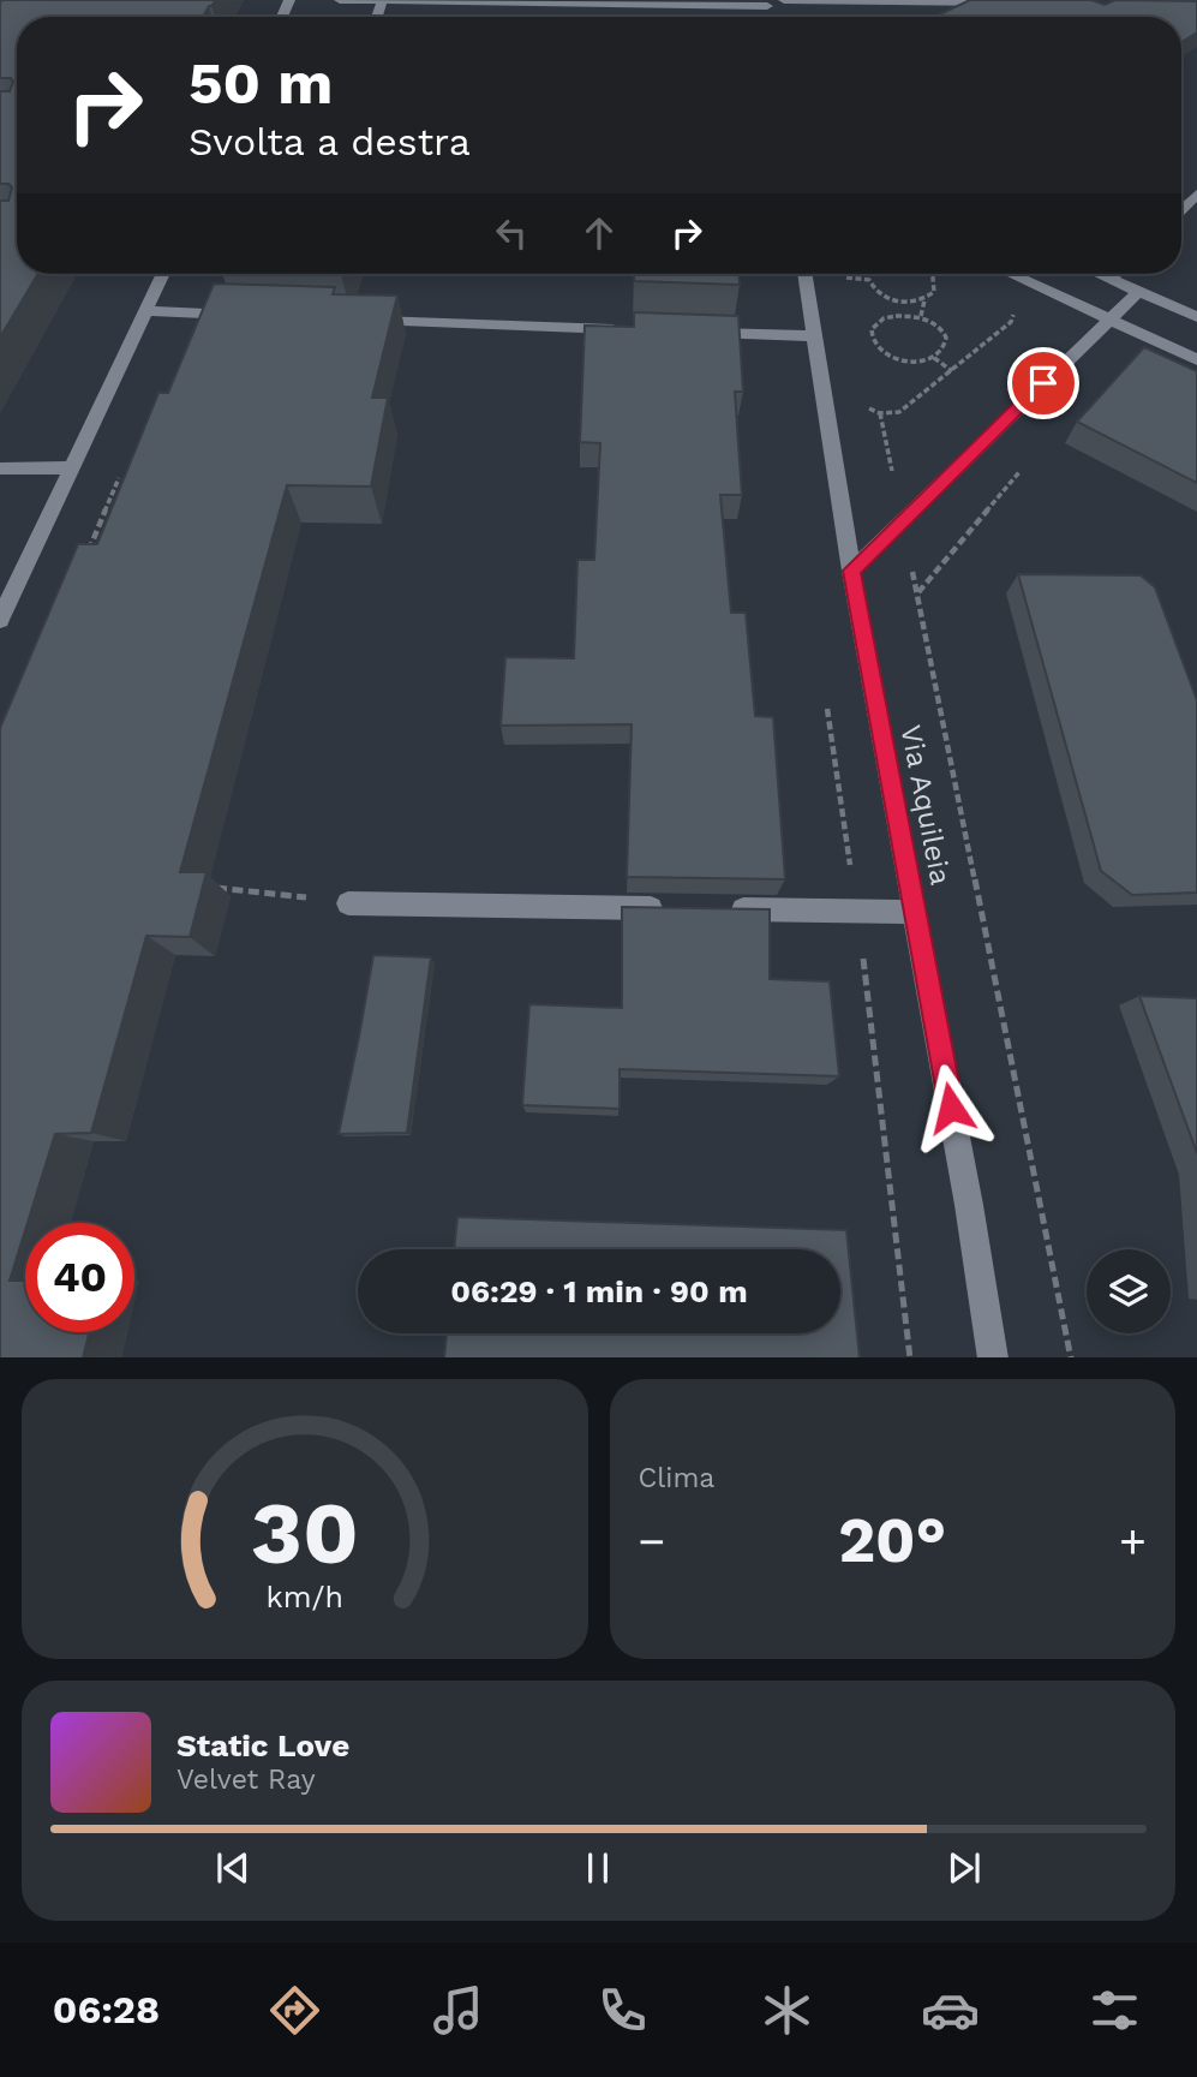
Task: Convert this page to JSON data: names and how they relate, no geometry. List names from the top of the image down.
{
  "streets": {
    "street": ["Via Aquileia"]
  },
  "page": {
    "turn": ["50 m", "Svolta a destra"],
    "limit": "40",
    "trip": "06:29 · 1 min · 90 m",
    "tile": "Clima",
    "heat": ["−", "20°", "+"],
    "song": ["Static Love", "Velvet Ray"],
    "tabs": "06:28",
    "gauge": ["30", "km/h"]
  }
}
